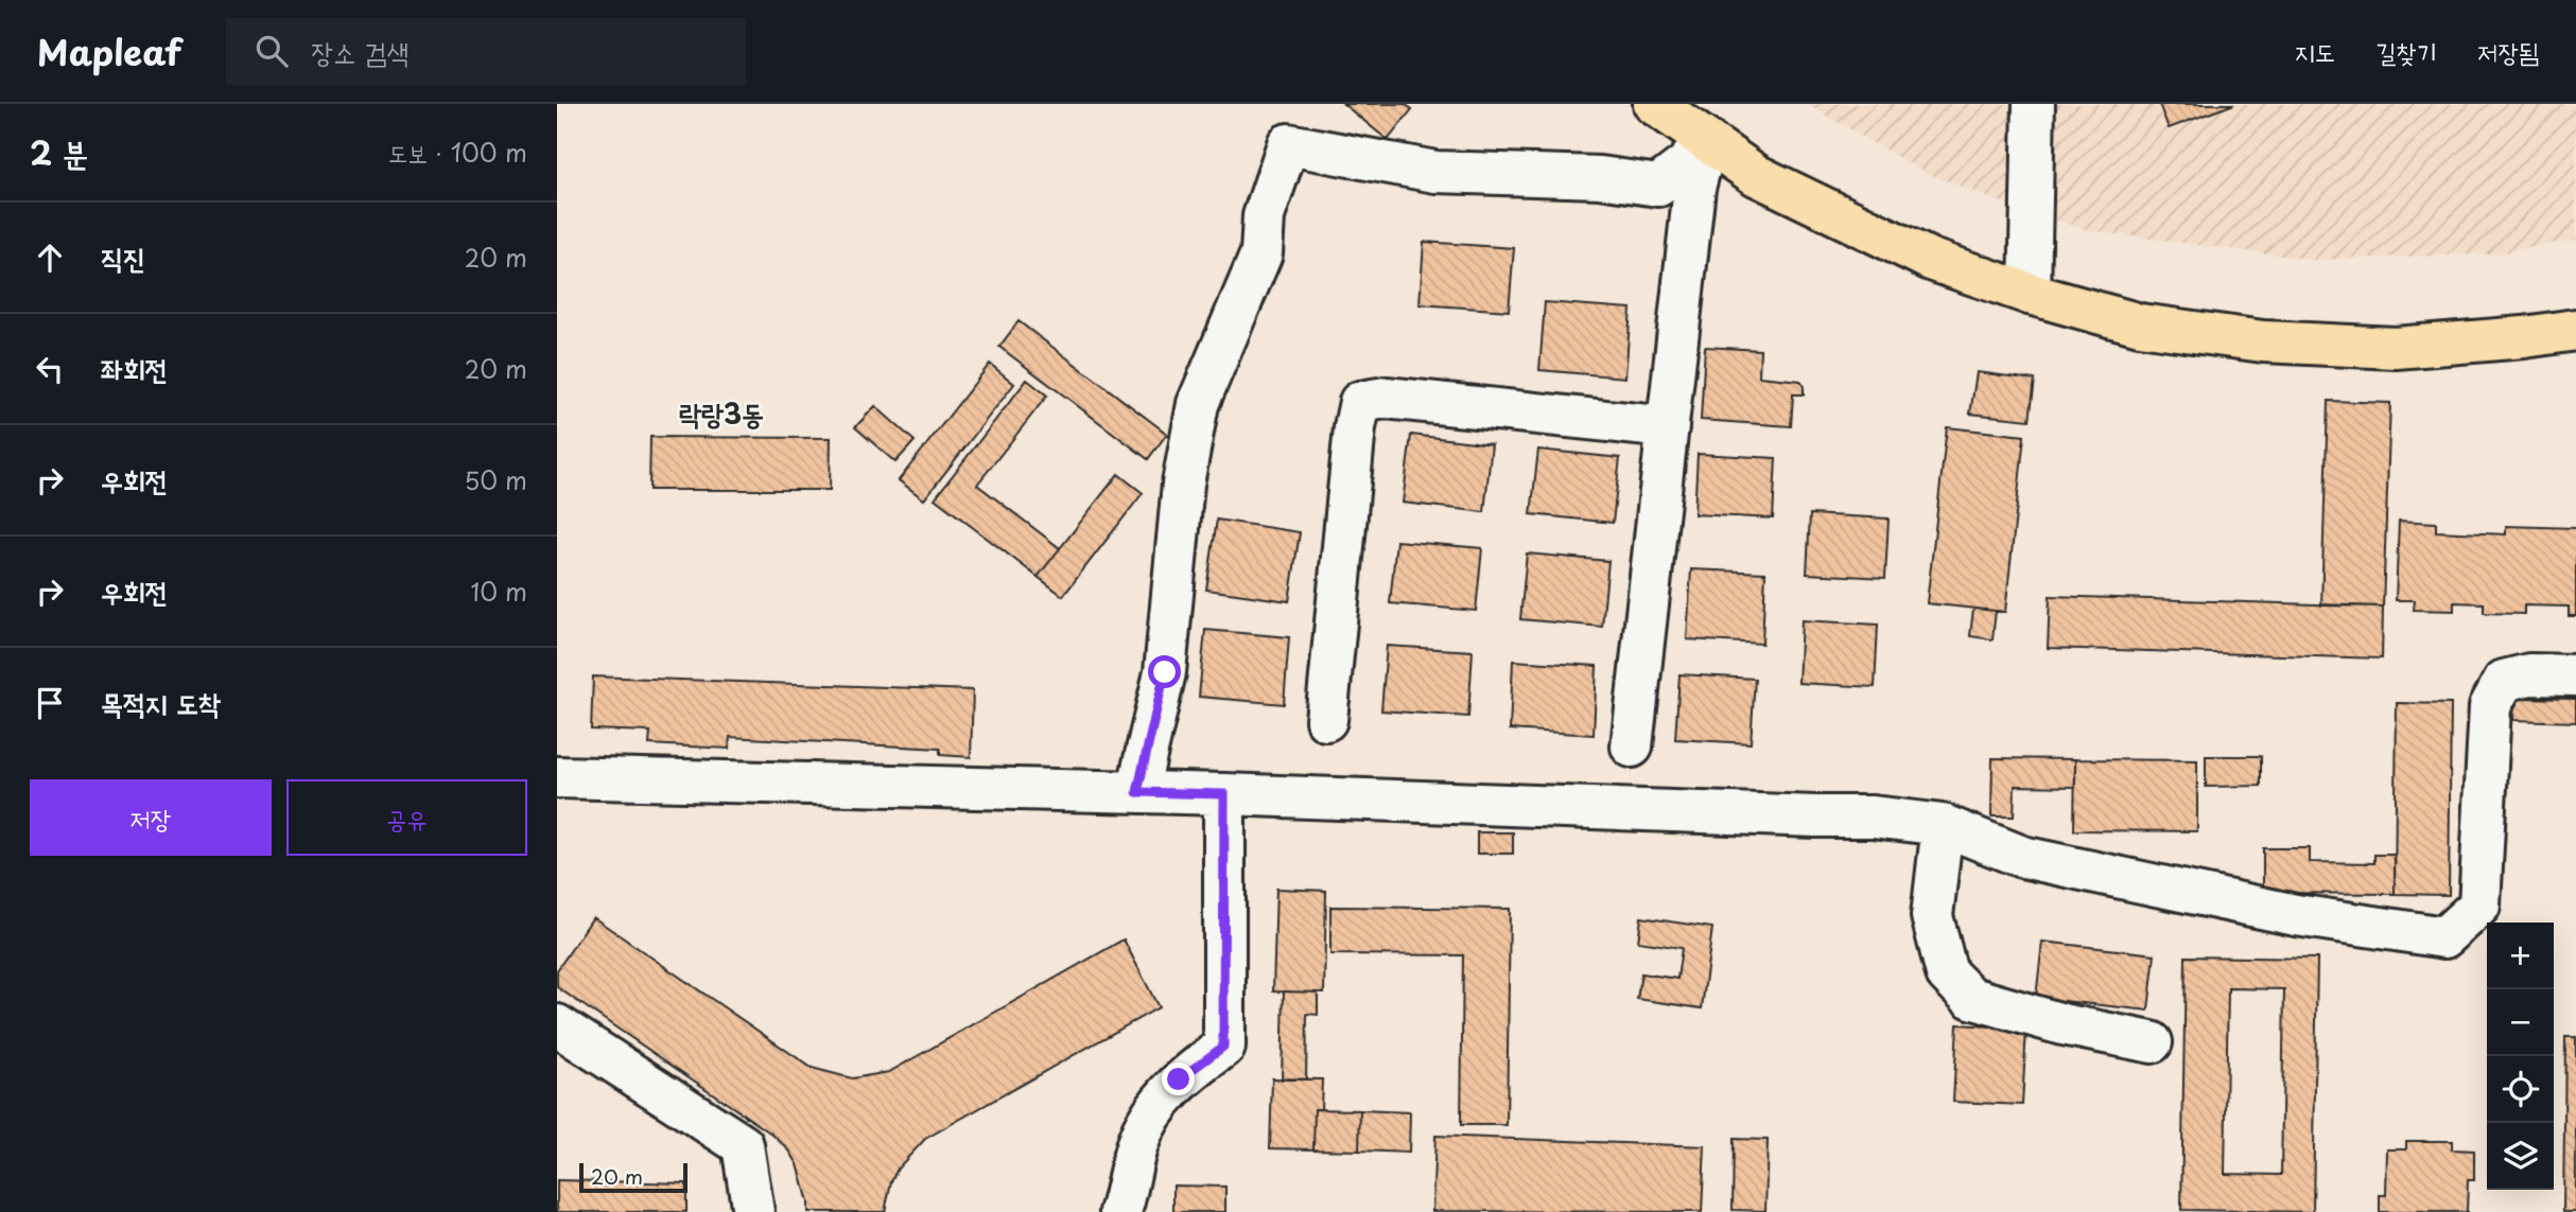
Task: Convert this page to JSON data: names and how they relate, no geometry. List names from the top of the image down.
{
  "districts": ["락랑3동"],
  "scale_bar": "20 m",
  "page": {
    "header": "Mapleaf",
    "search": "장소 검색",
    "nav": ["지도", "길찾기", "저장됨"],
    "heading": ["2 분", "도보 · 100 m"],
    "list": [
      ["직진", "20 m"],
      ["좌회전", "20 m"],
      ["우회전", "50 m"],
      ["우회전", "10 m"],
      "목적지 도착"
    ],
    "buttons": ["저장", "공유"],
    "map_buttons": ["+", "−"],
    "scale": "20 m"
  }
}
